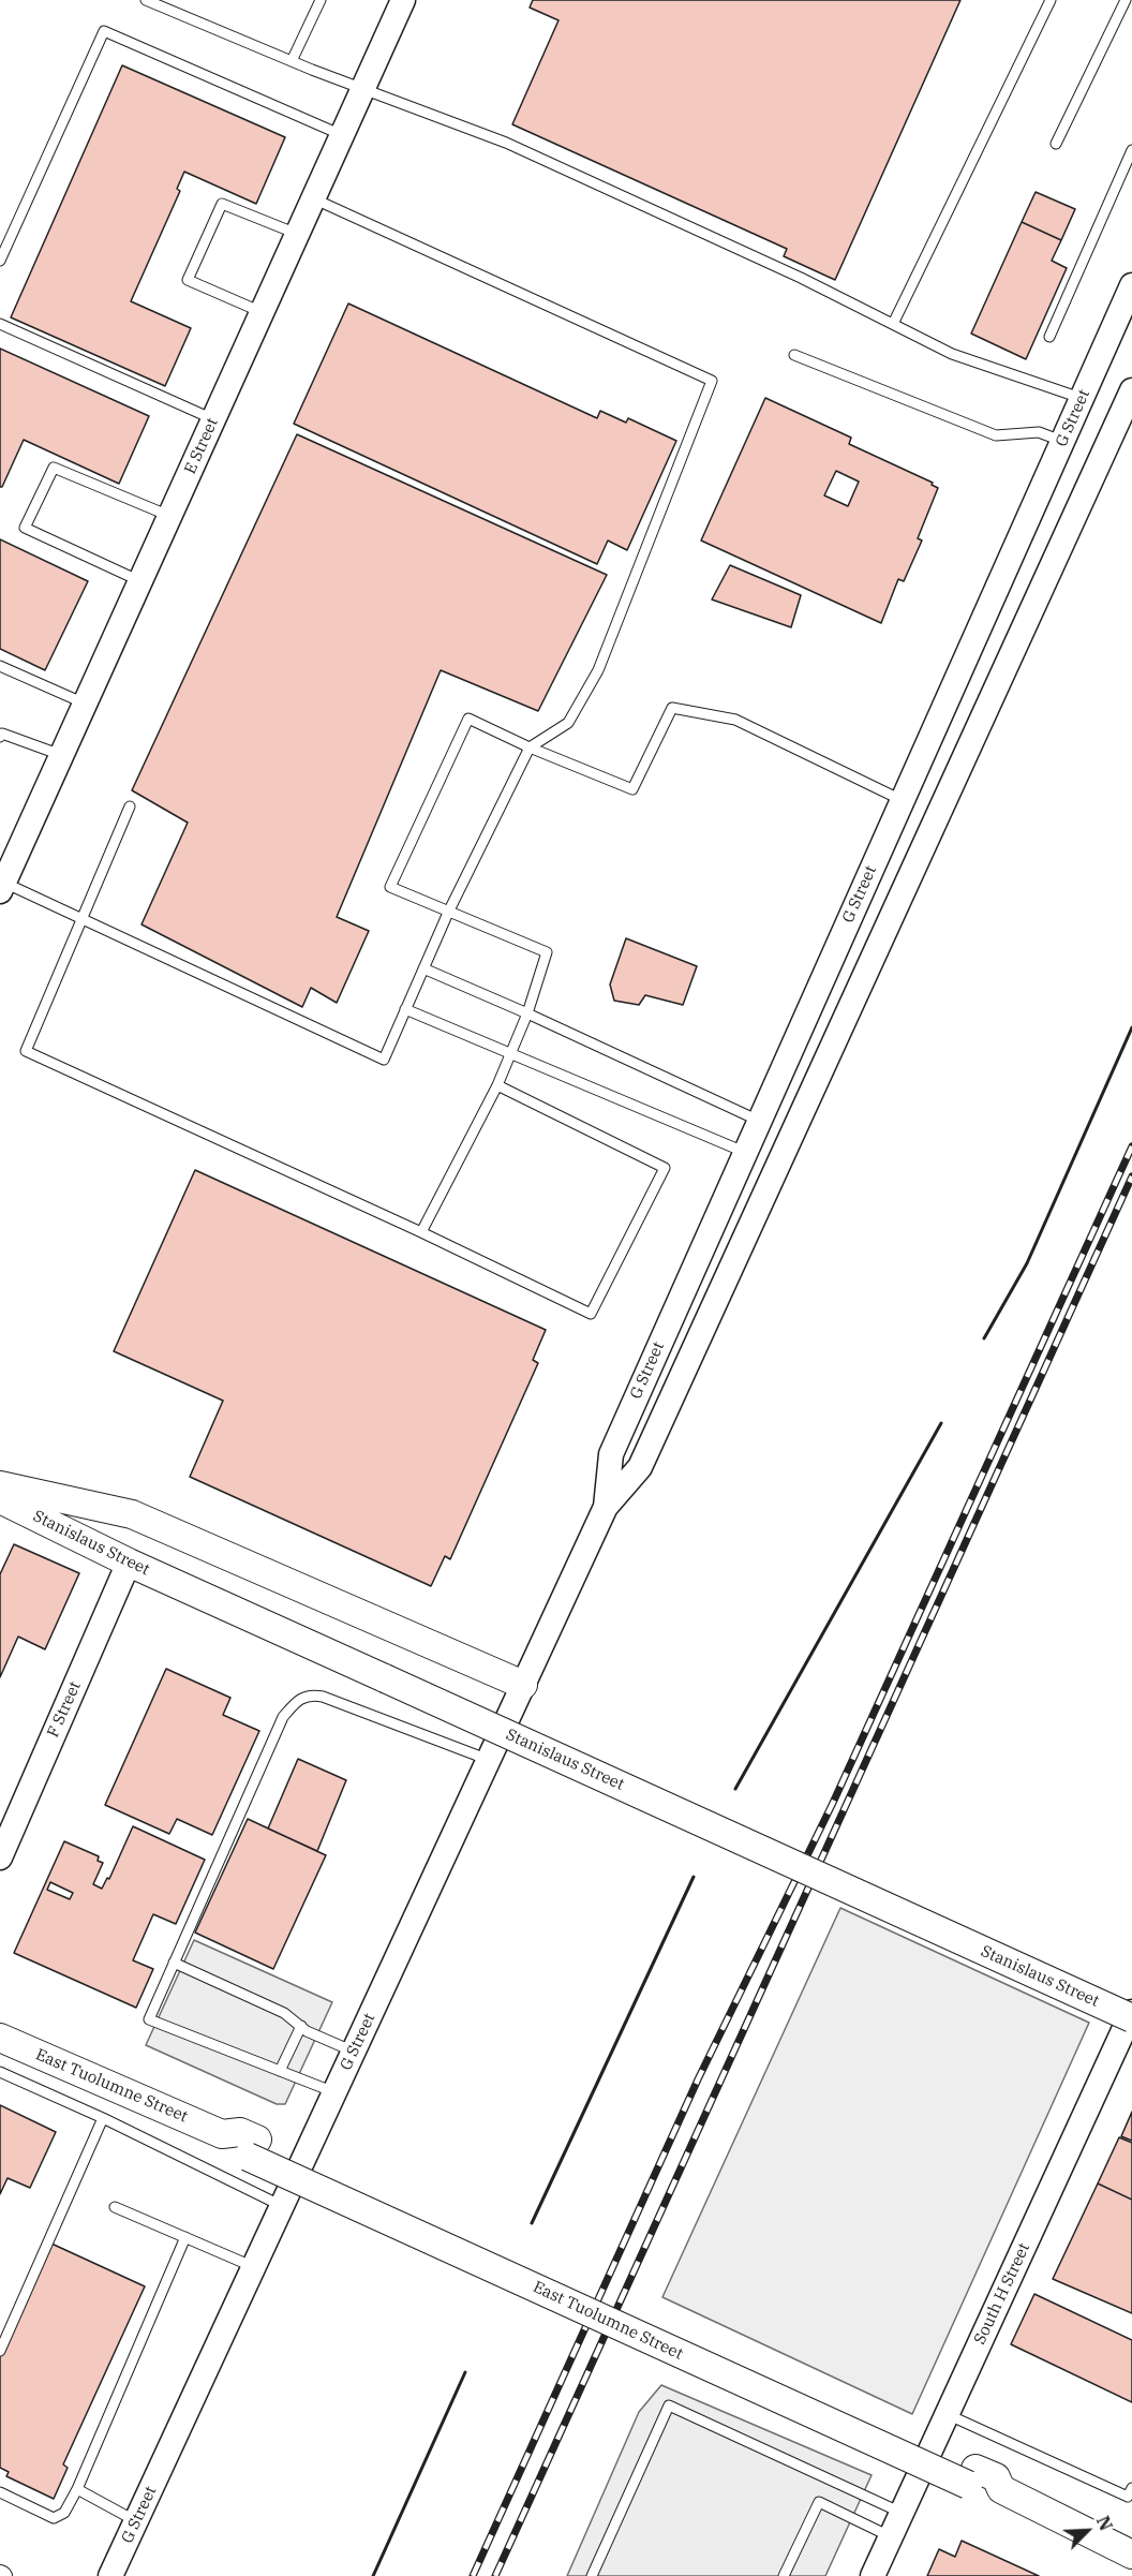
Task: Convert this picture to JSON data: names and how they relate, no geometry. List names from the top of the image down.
{
  "streets": {
    "main road": ["Stanislaus Street", "East Tuolumne Street"],
    "street": [
      "G Street",
      "E Street",
      "F Street",
      "South H Street"
    ]
  },
  "crossings": [
    ["Stanislaus Street", "F Street"],
    ["Stanislaus Street", "South H Street"]
  ],
  "north": "top right"
}
